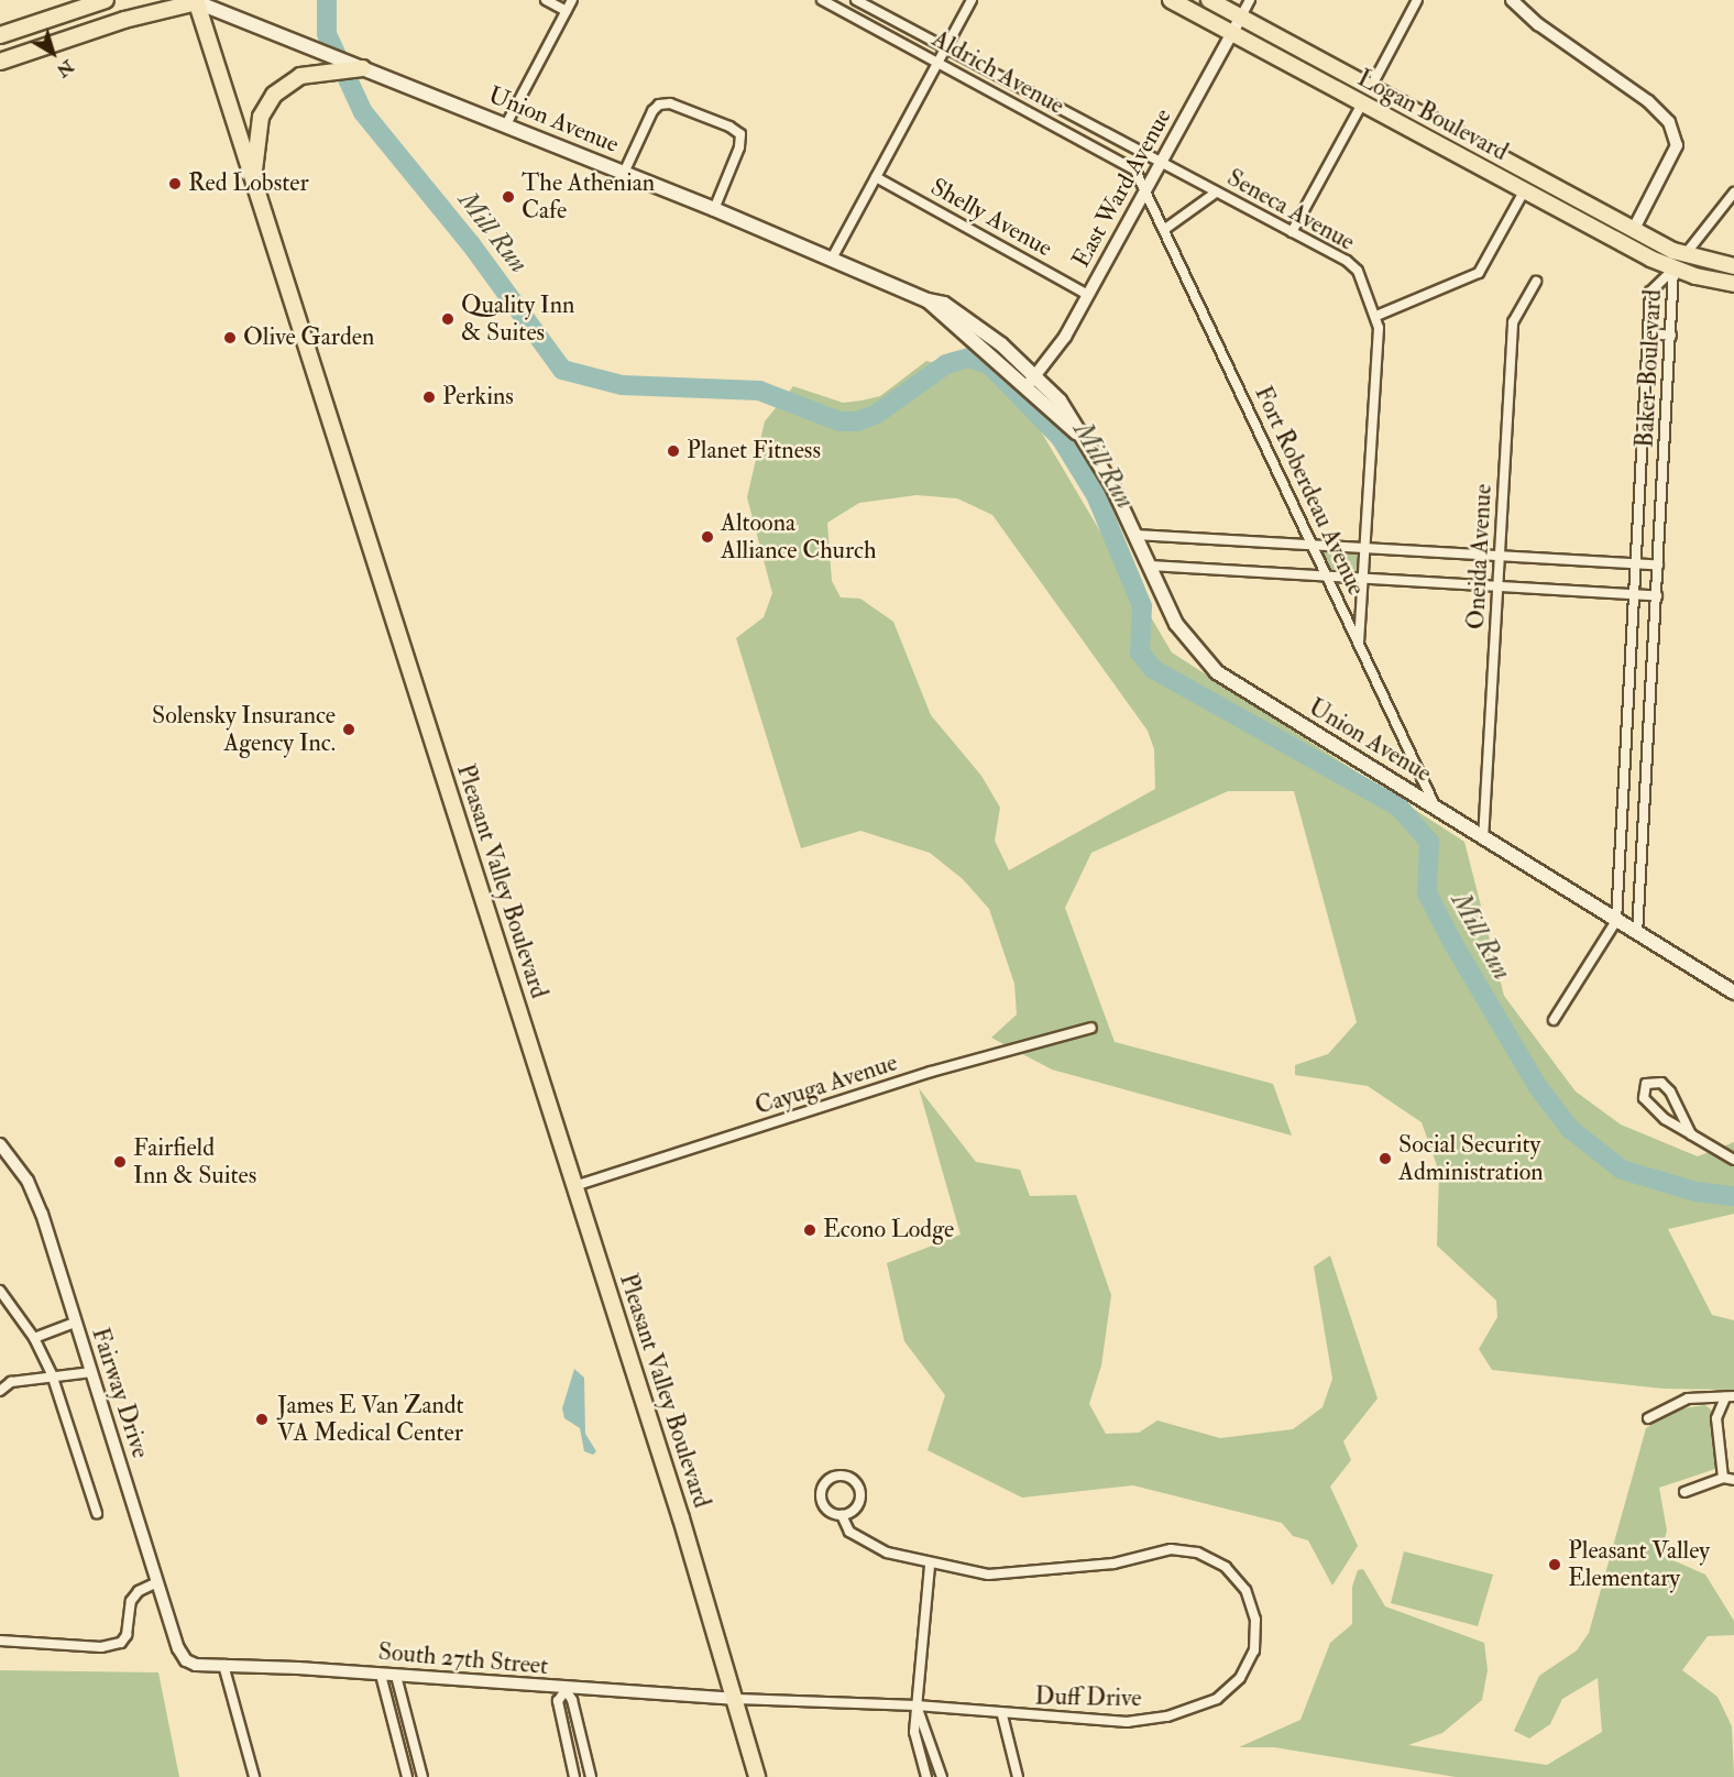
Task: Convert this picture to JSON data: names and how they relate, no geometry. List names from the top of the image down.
{
  "streets": {
    "main road": ["Logan Boulevard", "Union Avenue", "Pleasant Valley Boulevard"],
    "street": [
      "Aldrich Avenue",
      "East Ward Avenue",
      "Seneca Avenue",
      "Shelly Avenue",
      "Baker Boulevard",
      "Fort Roberdeau Avenue",
      "Oneida Avenue",
      "Cayuga Avenue",
      "Fairway Drive",
      "South 27th Street",
      "Duff Drive"
    ]
  },
  "crossings": [
    ["Aldrich Avenue", "East Ward Avenue"],
    ["Aldrich Avenue", "Seneca Avenue"],
    ["Aldrich Avenue", "Fort Roberdeau Avenue"],
    ["Logan Boulevard", "East Ward Avenue"],
    ["Logan Boulevard", "Baker Boulevard"],
    ["Union Avenue", "East Ward Avenue"],
    ["Union Avenue", "Baker Boulevard"],
    ["Union Avenue", "Fort Roberdeau Avenue"],
    ["Union Avenue", "Oneida Avenue"],
    ["Union Avenue", "Pleasant Valley Boulevard"],
    ["East Ward Avenue", "Seneca Avenue"],
    ["East Ward Avenue", "Shelly Avenue"],
    ["East Ward Avenue", "Fort Roberdeau Avenue"],
    ["Pleasant Valley Boulevard", "Cayuga Avenue"],
    ["Pleasant Valley Boulevard", "South 27th Street"],
    ["Pleasant Valley Boulevard", "Duff Drive"],
    ["Fairway Drive", "South 27th Street"],
    ["South 27th Street", "Duff Drive"]
  ],
  "water": ["Mill Run"],
  "places": [
    "Red Lobster",
    "The Athenian Cafe",
    "Quality Inn & Suites",
    "Olive Garden",
    "Perkins",
    "Planet Fitness",
    "Altoona Alliance Church",
    "Solensky Insurance Agency Inc.",
    "Social Security Administration",
    "Fairfield Inn & Suites",
    "Econo Lodge",
    "James E Van Zandt VA Medical Center",
    "Pleasant Valley Elementary"
  ],
  "north": "bottom right"
}
